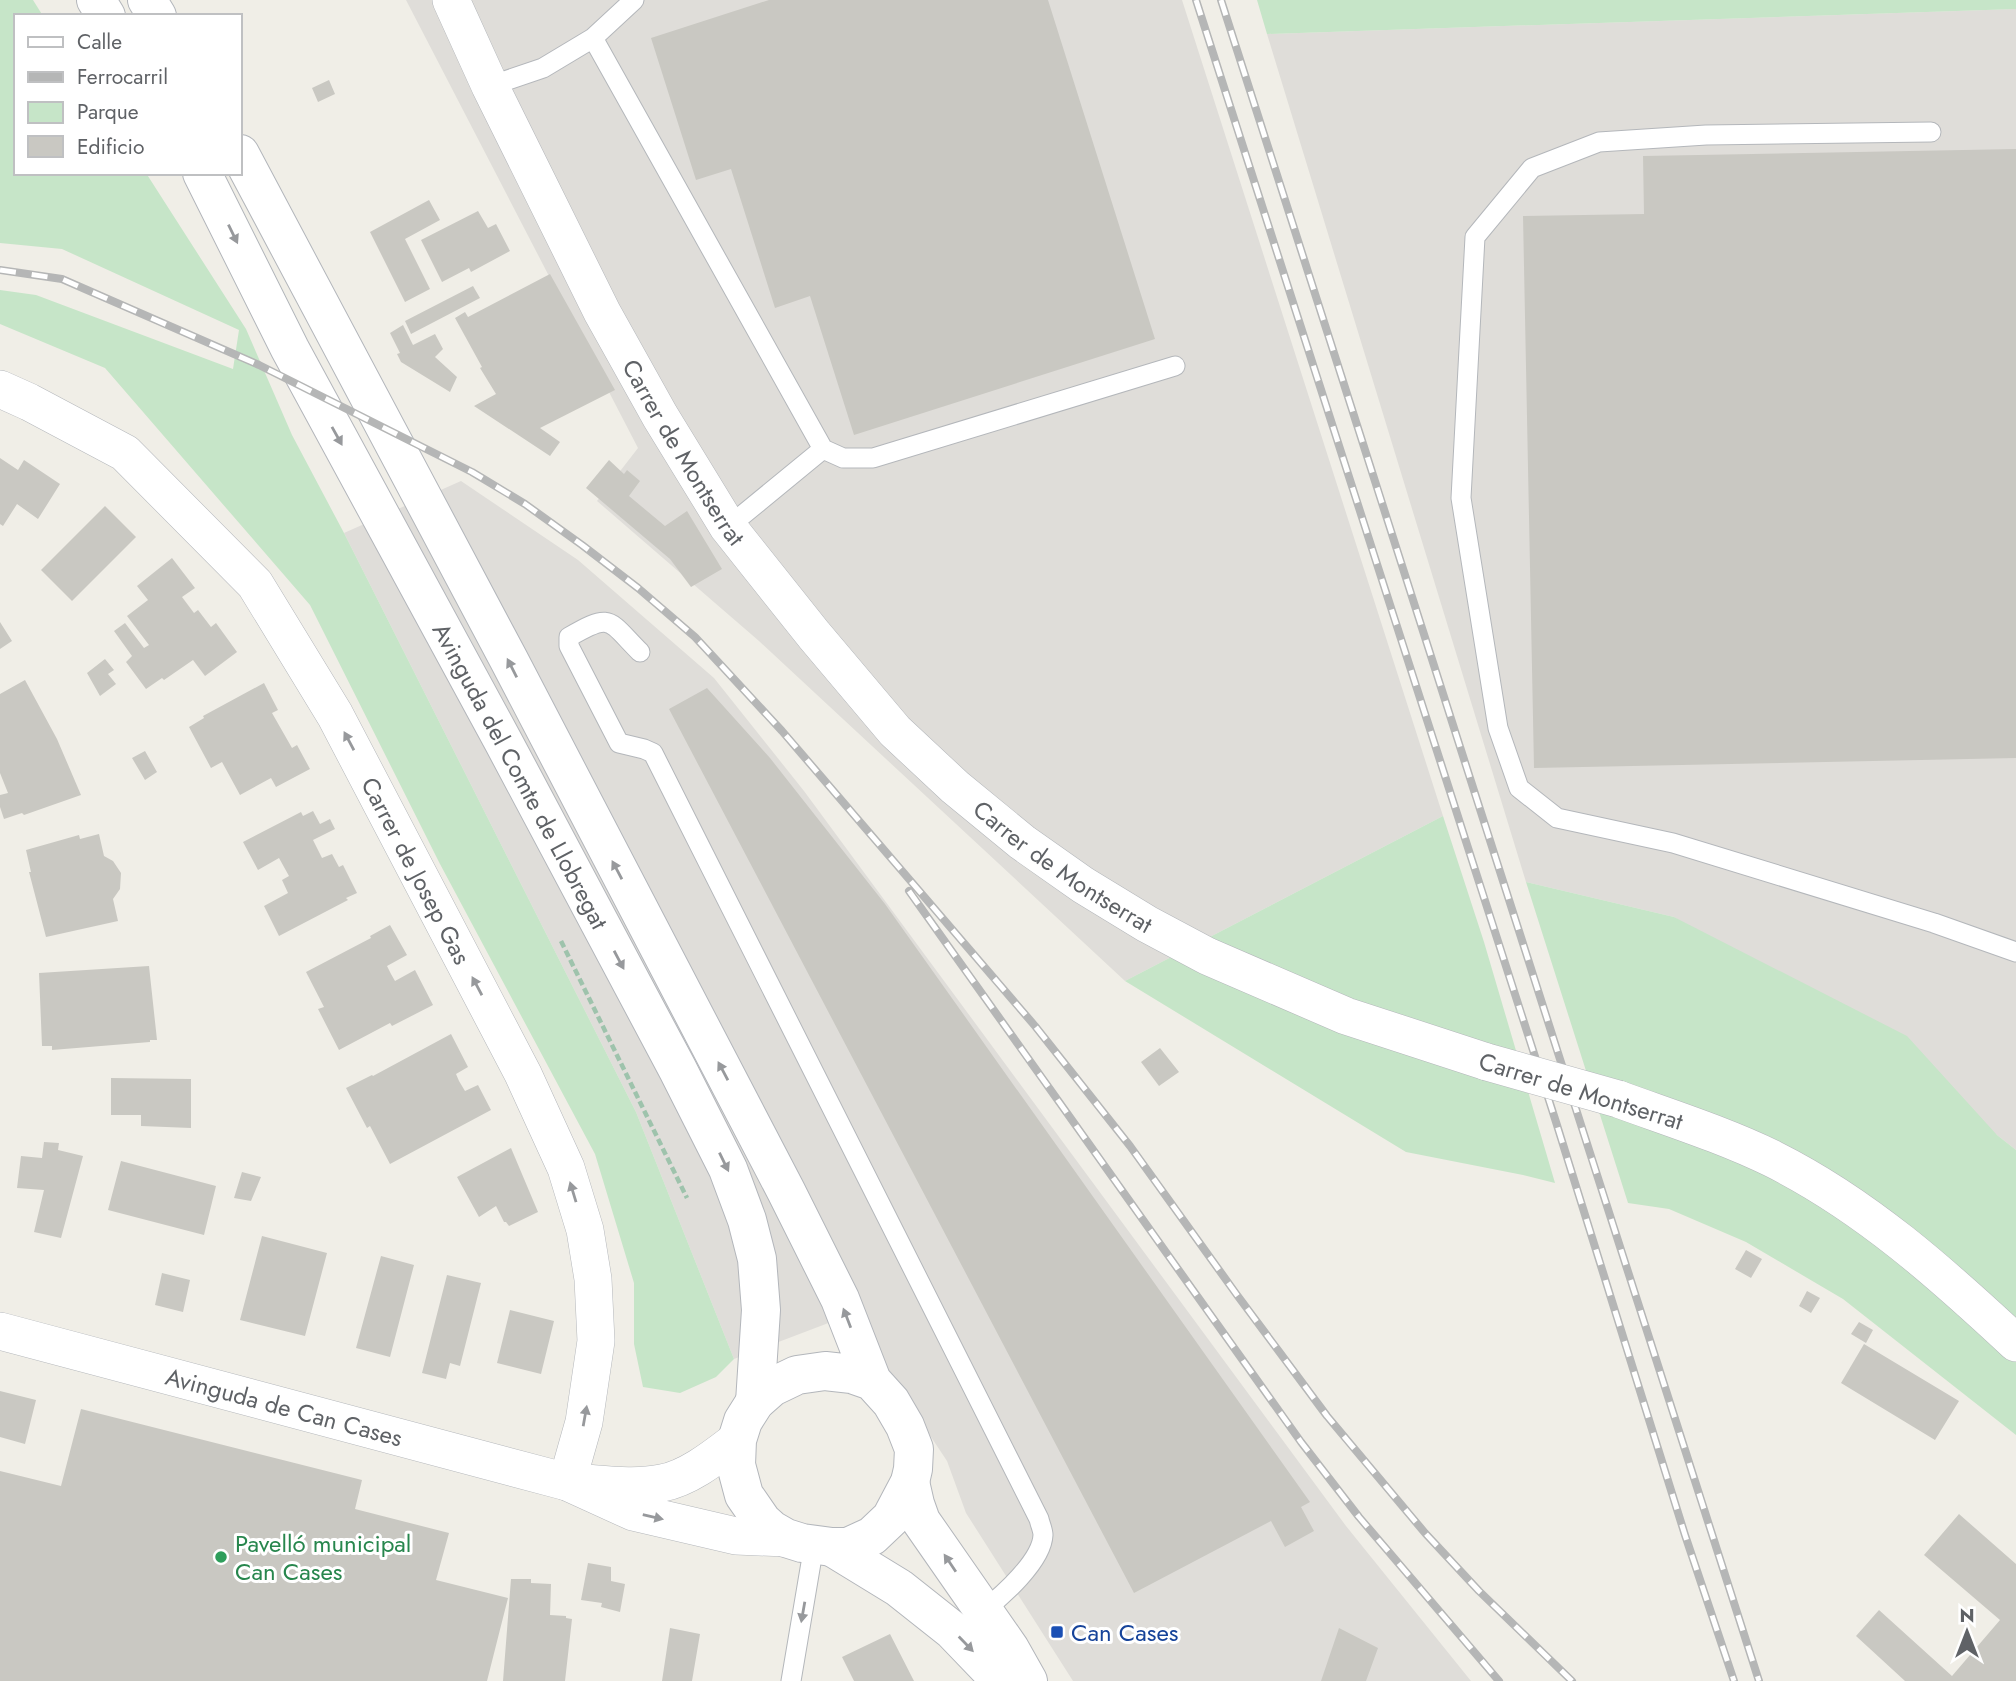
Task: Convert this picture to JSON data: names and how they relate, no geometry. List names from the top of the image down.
{
  "streets": {
    "main road": ["Avinguda del Comte de Llobregat"],
    "street": ["Carrer de Montserrat", "Carrer de Josep Gas", "Avinguda de Can Cases"]
  },
  "crossings": [
    ["Avinguda del Comte de Llobregat", "Avinguda de Can Cases"],
    ["Carrer de Josep Gas", "Avinguda de Can Cases"]
  ],
  "one_way": ["Carrer de Josep Gas"],
  "places": {
    "other": ["Pavelló municipal Can Cases"],
    "transit": ["Can Cases"]
  },
  "legend": [
    "Calle",
    "Ferrocarril",
    "Parque",
    "Edificio"
  ],
  "north": "top"
}
